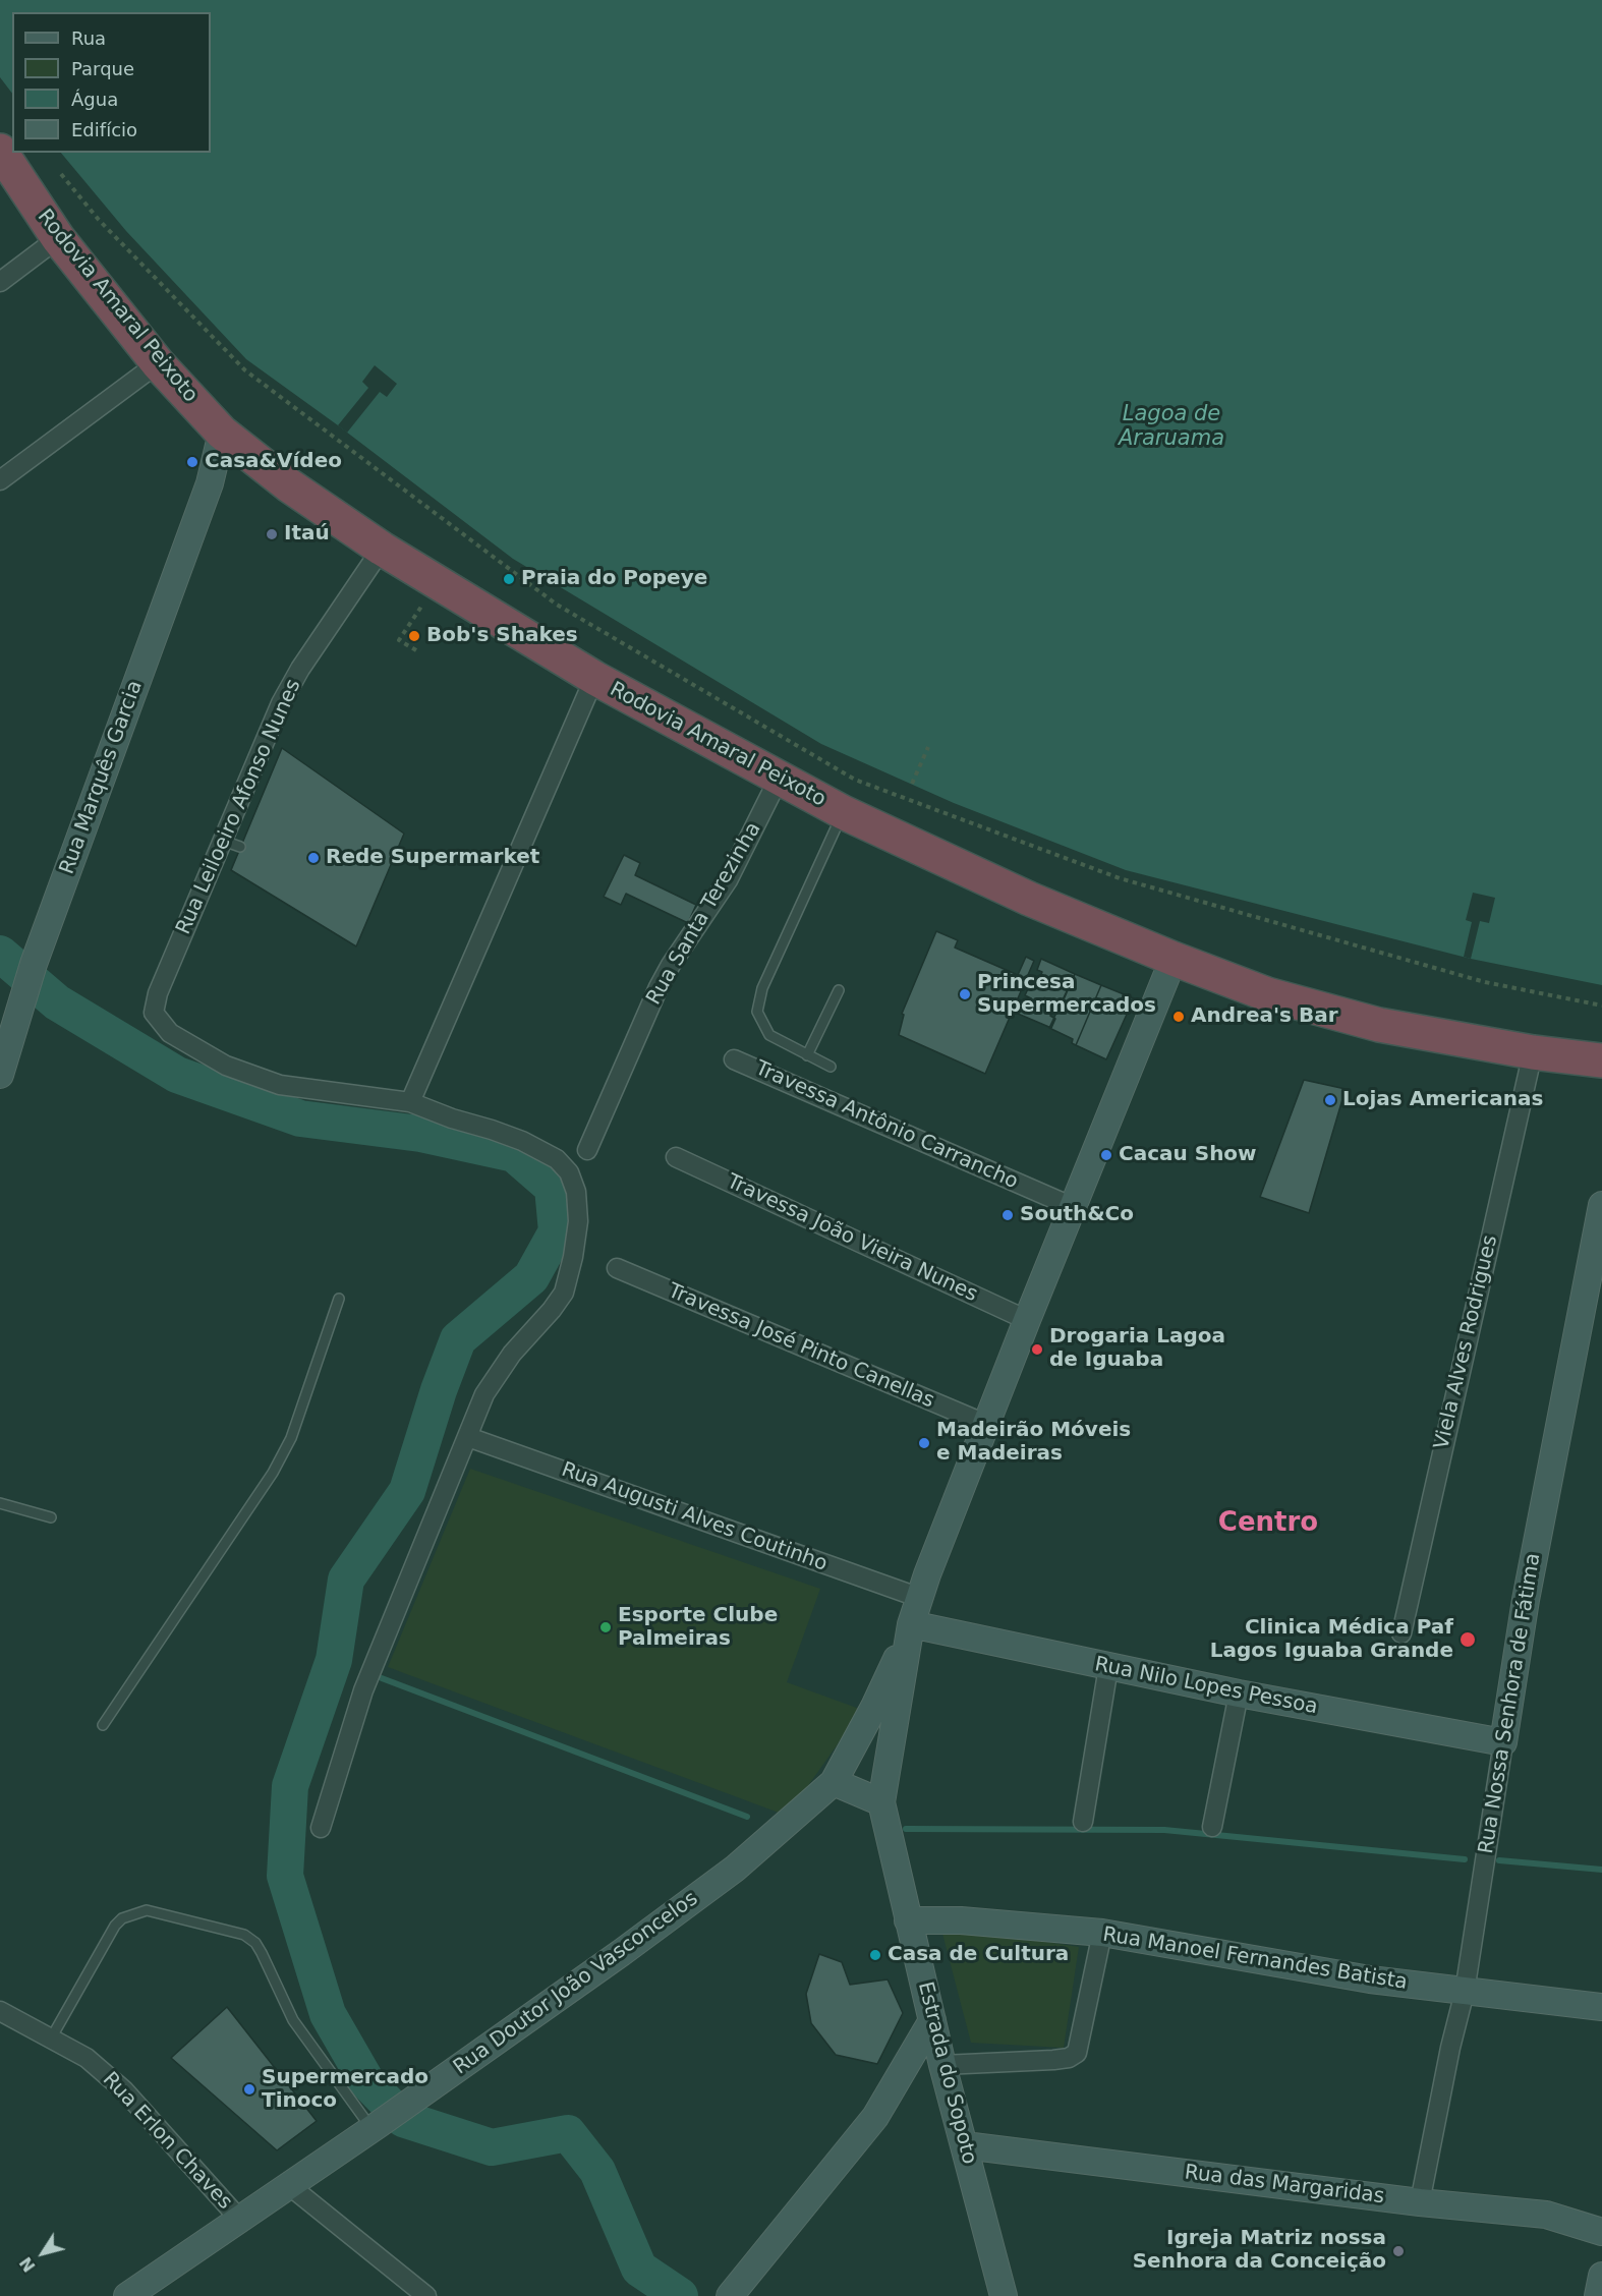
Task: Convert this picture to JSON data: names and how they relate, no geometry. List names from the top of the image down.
{
  "streets": {
    "highway": ["Rodovia Amaral Peixoto"],
    "street": [
      "Rua Marquês Garcia",
      "Rua Leiloeiro Afonso Nunes",
      "Rua Santa Terezinha",
      "Travessa Antônio Carrancho",
      "Travessa João Vieira Nunes",
      "Viela Alves Rodrigues",
      "Travessa José Pinto Canellas",
      "Rua Augusti Alves Coutinho",
      "Rua Nilo Lopes Pessoa",
      "Rua Nossa Senhora de Fátima",
      "Rua Manoel Fernandes Batista",
      "Rua Doutor João Vasconcelos",
      "Estrada do Sopoto",
      "Rua Erlon Chaves",
      "Rua das Margaridas"
    ]
  },
  "crossings": [
    ["Rodovia Amaral Peixoto", "Rua Marquês Garcia"],
    ["Rodovia Amaral Peixoto", "Rua Leiloeiro Afonso Nunes"],
    ["Rodovia Amaral Peixoto", "Rua Santa Terezinha"],
    ["Rodovia Amaral Peixoto", "Viela Alves Rodrigues"],
    ["Rua Nilo Lopes Pessoa", "Rua Nossa Senhora de Fátima"],
    ["Rua Nossa Senhora de Fátima", "Rua Manoel Fernandes Batista"],
    ["Rua Nossa Senhora de Fátima", "Rua das Margaridas"],
    ["Rua Manoel Fernandes Batista", "Estrada do Sopoto"],
    ["Rua Doutor João Vasconcelos", "Rua Erlon Chaves"],
    ["Estrada do Sopoto", "Rua das Margaridas"]
  ],
  "districts": ["Centro"],
  "water": ["Lagoa de Araruama"],
  "places": [
    "Casa&Vídeo",
    "Itaú",
    "Praia do Popeye",
    "Bob's Shakes",
    "Rede Supermarket",
    "Princesa Supermercados",
    "Andrea's Bar",
    "Lojas Americanas",
    "Cacau Show",
    "South&Co",
    "Drogaria Lagoa de Iguaba",
    "Madeirão Móveis e Madeiras",
    "Esporte Clube Palmeiras",
    "Clinica Médica Paf Lagos Iguaba Grande",
    "Casa de Cultura",
    "Supermercado Tinoco",
    "Igreja Matriz nossa Senhora da Conceição"
  ],
  "legend": [
    "Rua",
    "Parque",
    "Água",
    "Edifício"
  ],
  "north": "bottom left"
}
